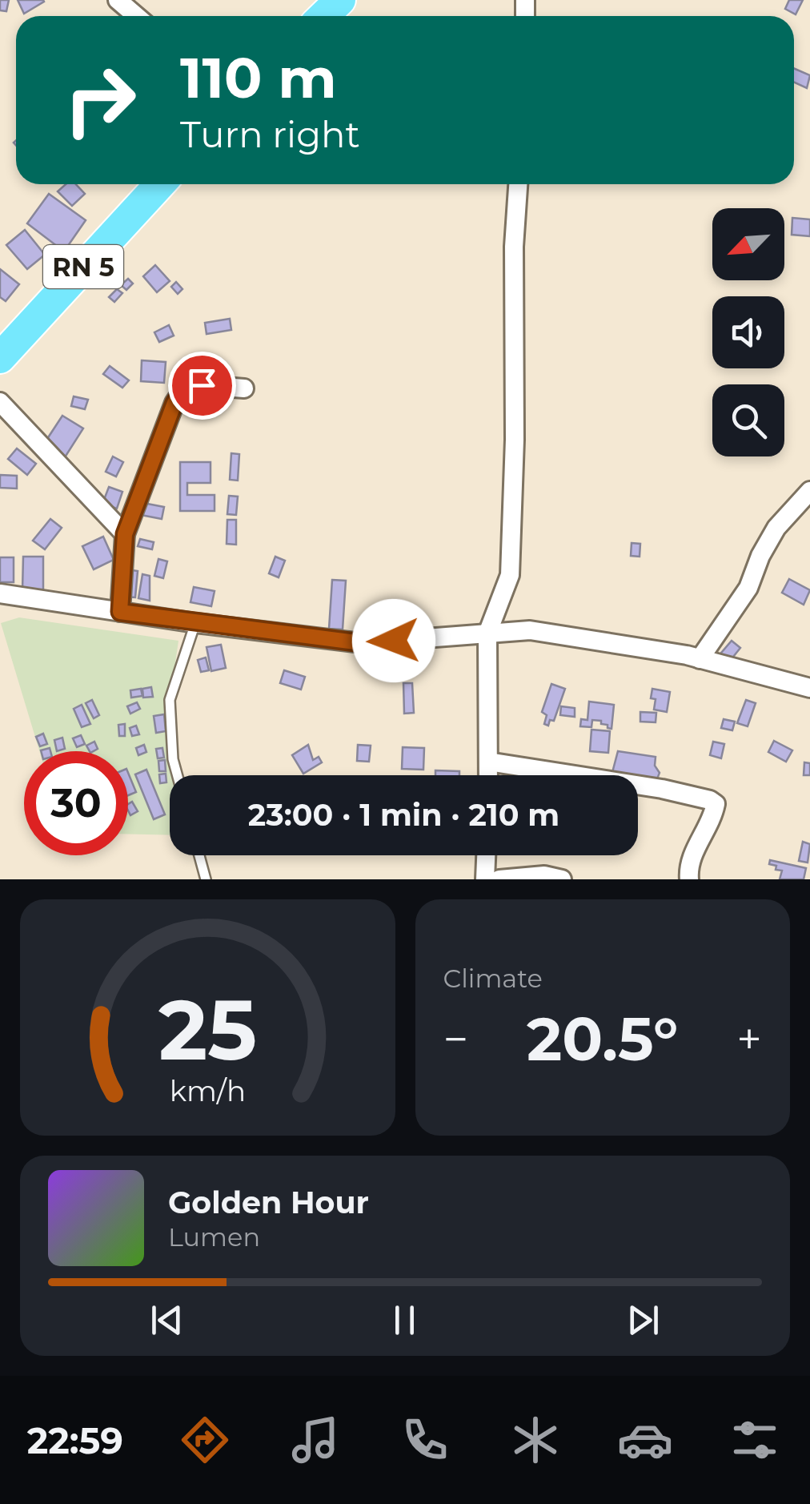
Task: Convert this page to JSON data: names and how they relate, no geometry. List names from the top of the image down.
{
  "streets": {
    "main road": ["RN 5"]
  },
  "north": "bottom left",
  "page": {
    "turn": ["110 m", "Turn right"],
    "limit": "30",
    "trip": "23:00 · 1 min · 210 m",
    "tile": "Climate",
    "heat": ["−", "20.5°", "+"],
    "song": ["Golden Hour", "Lumen"],
    "tabs": "22:59",
    "gauge": ["25", "km/h"]
  }
}
